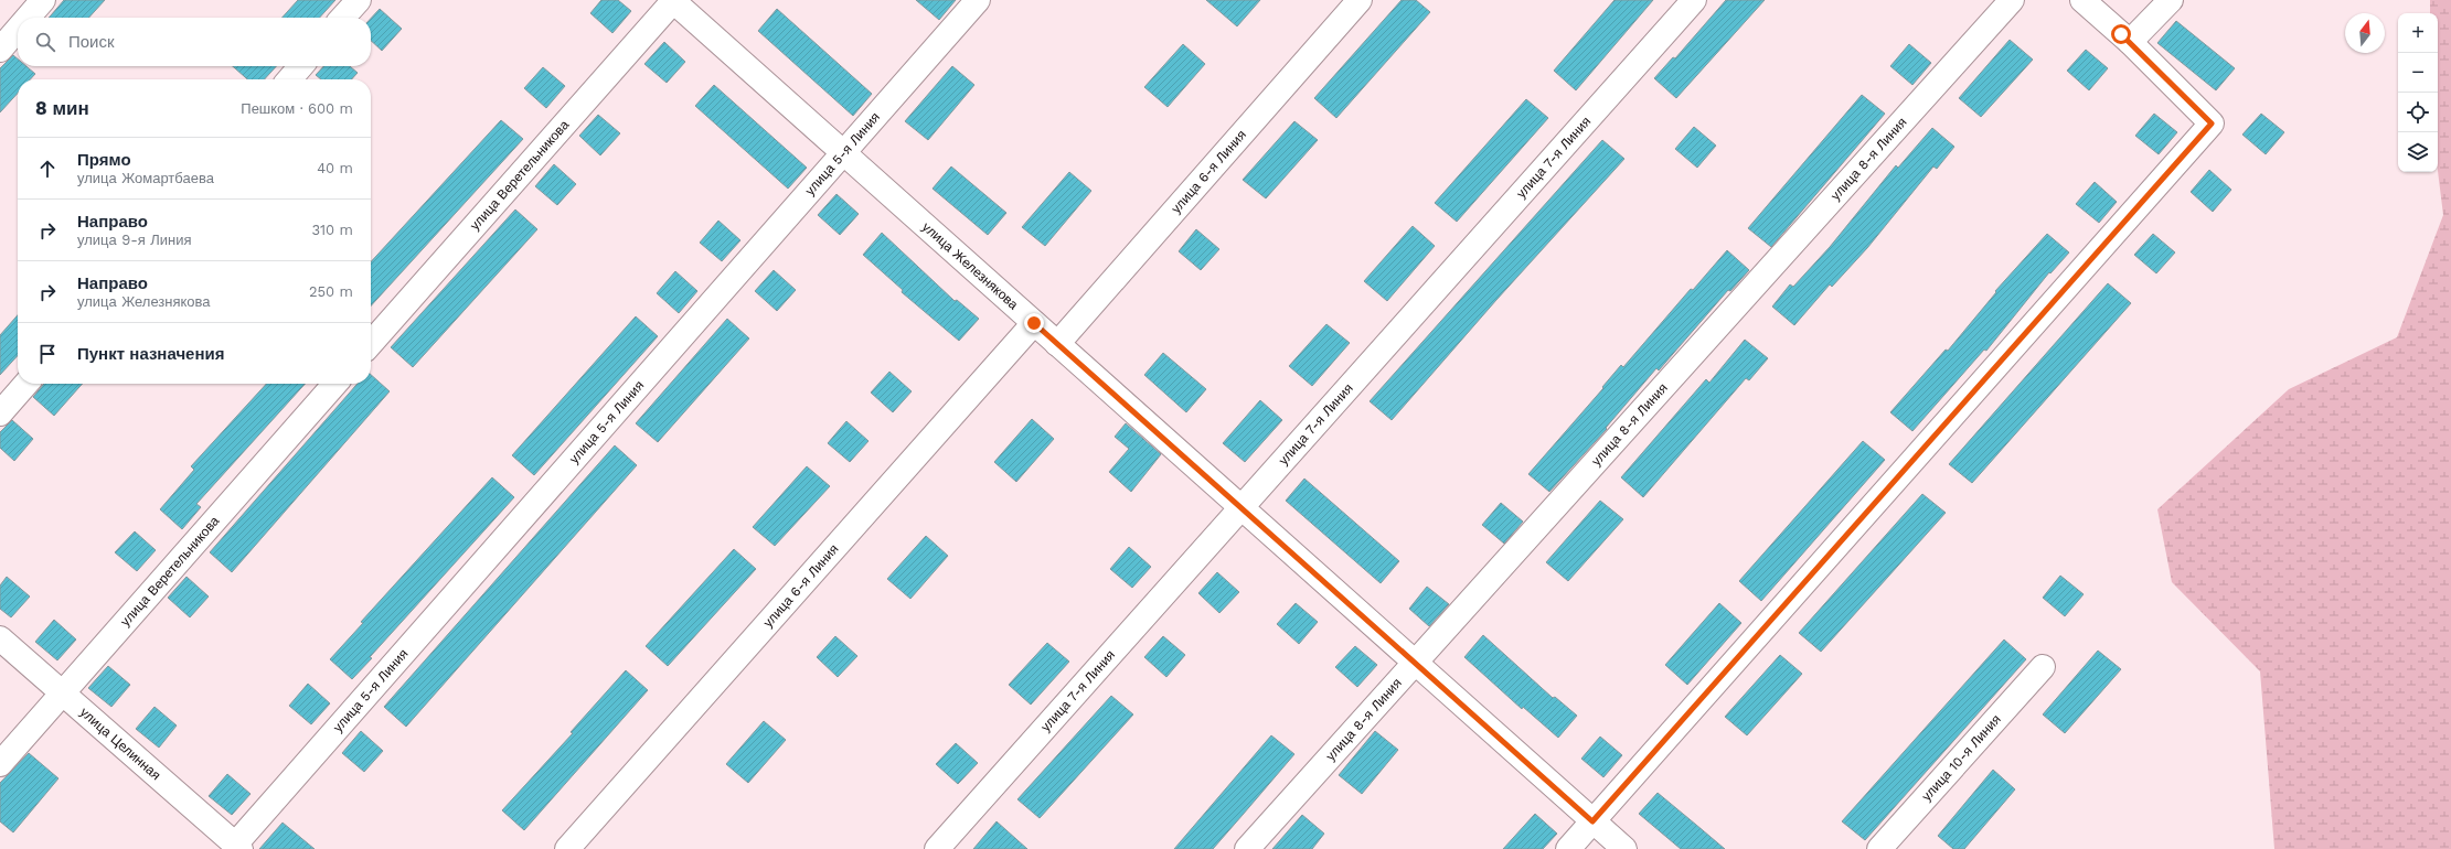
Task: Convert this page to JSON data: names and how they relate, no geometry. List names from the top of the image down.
{
  "streets": {
    "street": [
      "улица 5-я Линия",
      "улица 7-я Линия",
      "улица 8-я Линия",
      "улица 6-я Линия",
      "улица Веретельникова",
      "улица Железнякова",
      "улица Целинная",
      "улица 10-я Линия"
    ]
  },
  "crossings": [
    ["улица 5-я Линия", "улица Железнякова"],
    ["улица 5-я Линия", "улица Целинная"],
    ["улица 7-я Линия", "улица Железнякова"],
    ["улица 8-я Линия", "улица Железнякова"],
    ["улица 6-я Линия", "улица Железнякова"],
    ["улица Веретельникова", "улица Железнякова"],
    ["улица Веретельникова", "улица Целинная"]
  ],
  "north": "top",
  "page": {
    "map_buttons": ["+", "−"],
    "search": "Поиск",
    "heading": ["8 мин", "Пешком · 600 m"],
    "list": [
      ["Прямо", "улица Жомартбаева", "40 m"],
      ["Направо", "улица 9-я Линия", "310 m"],
      ["Направо", "улица Железнякова", "250 m"],
      "Пункт назначения"
    ]
  }
}
